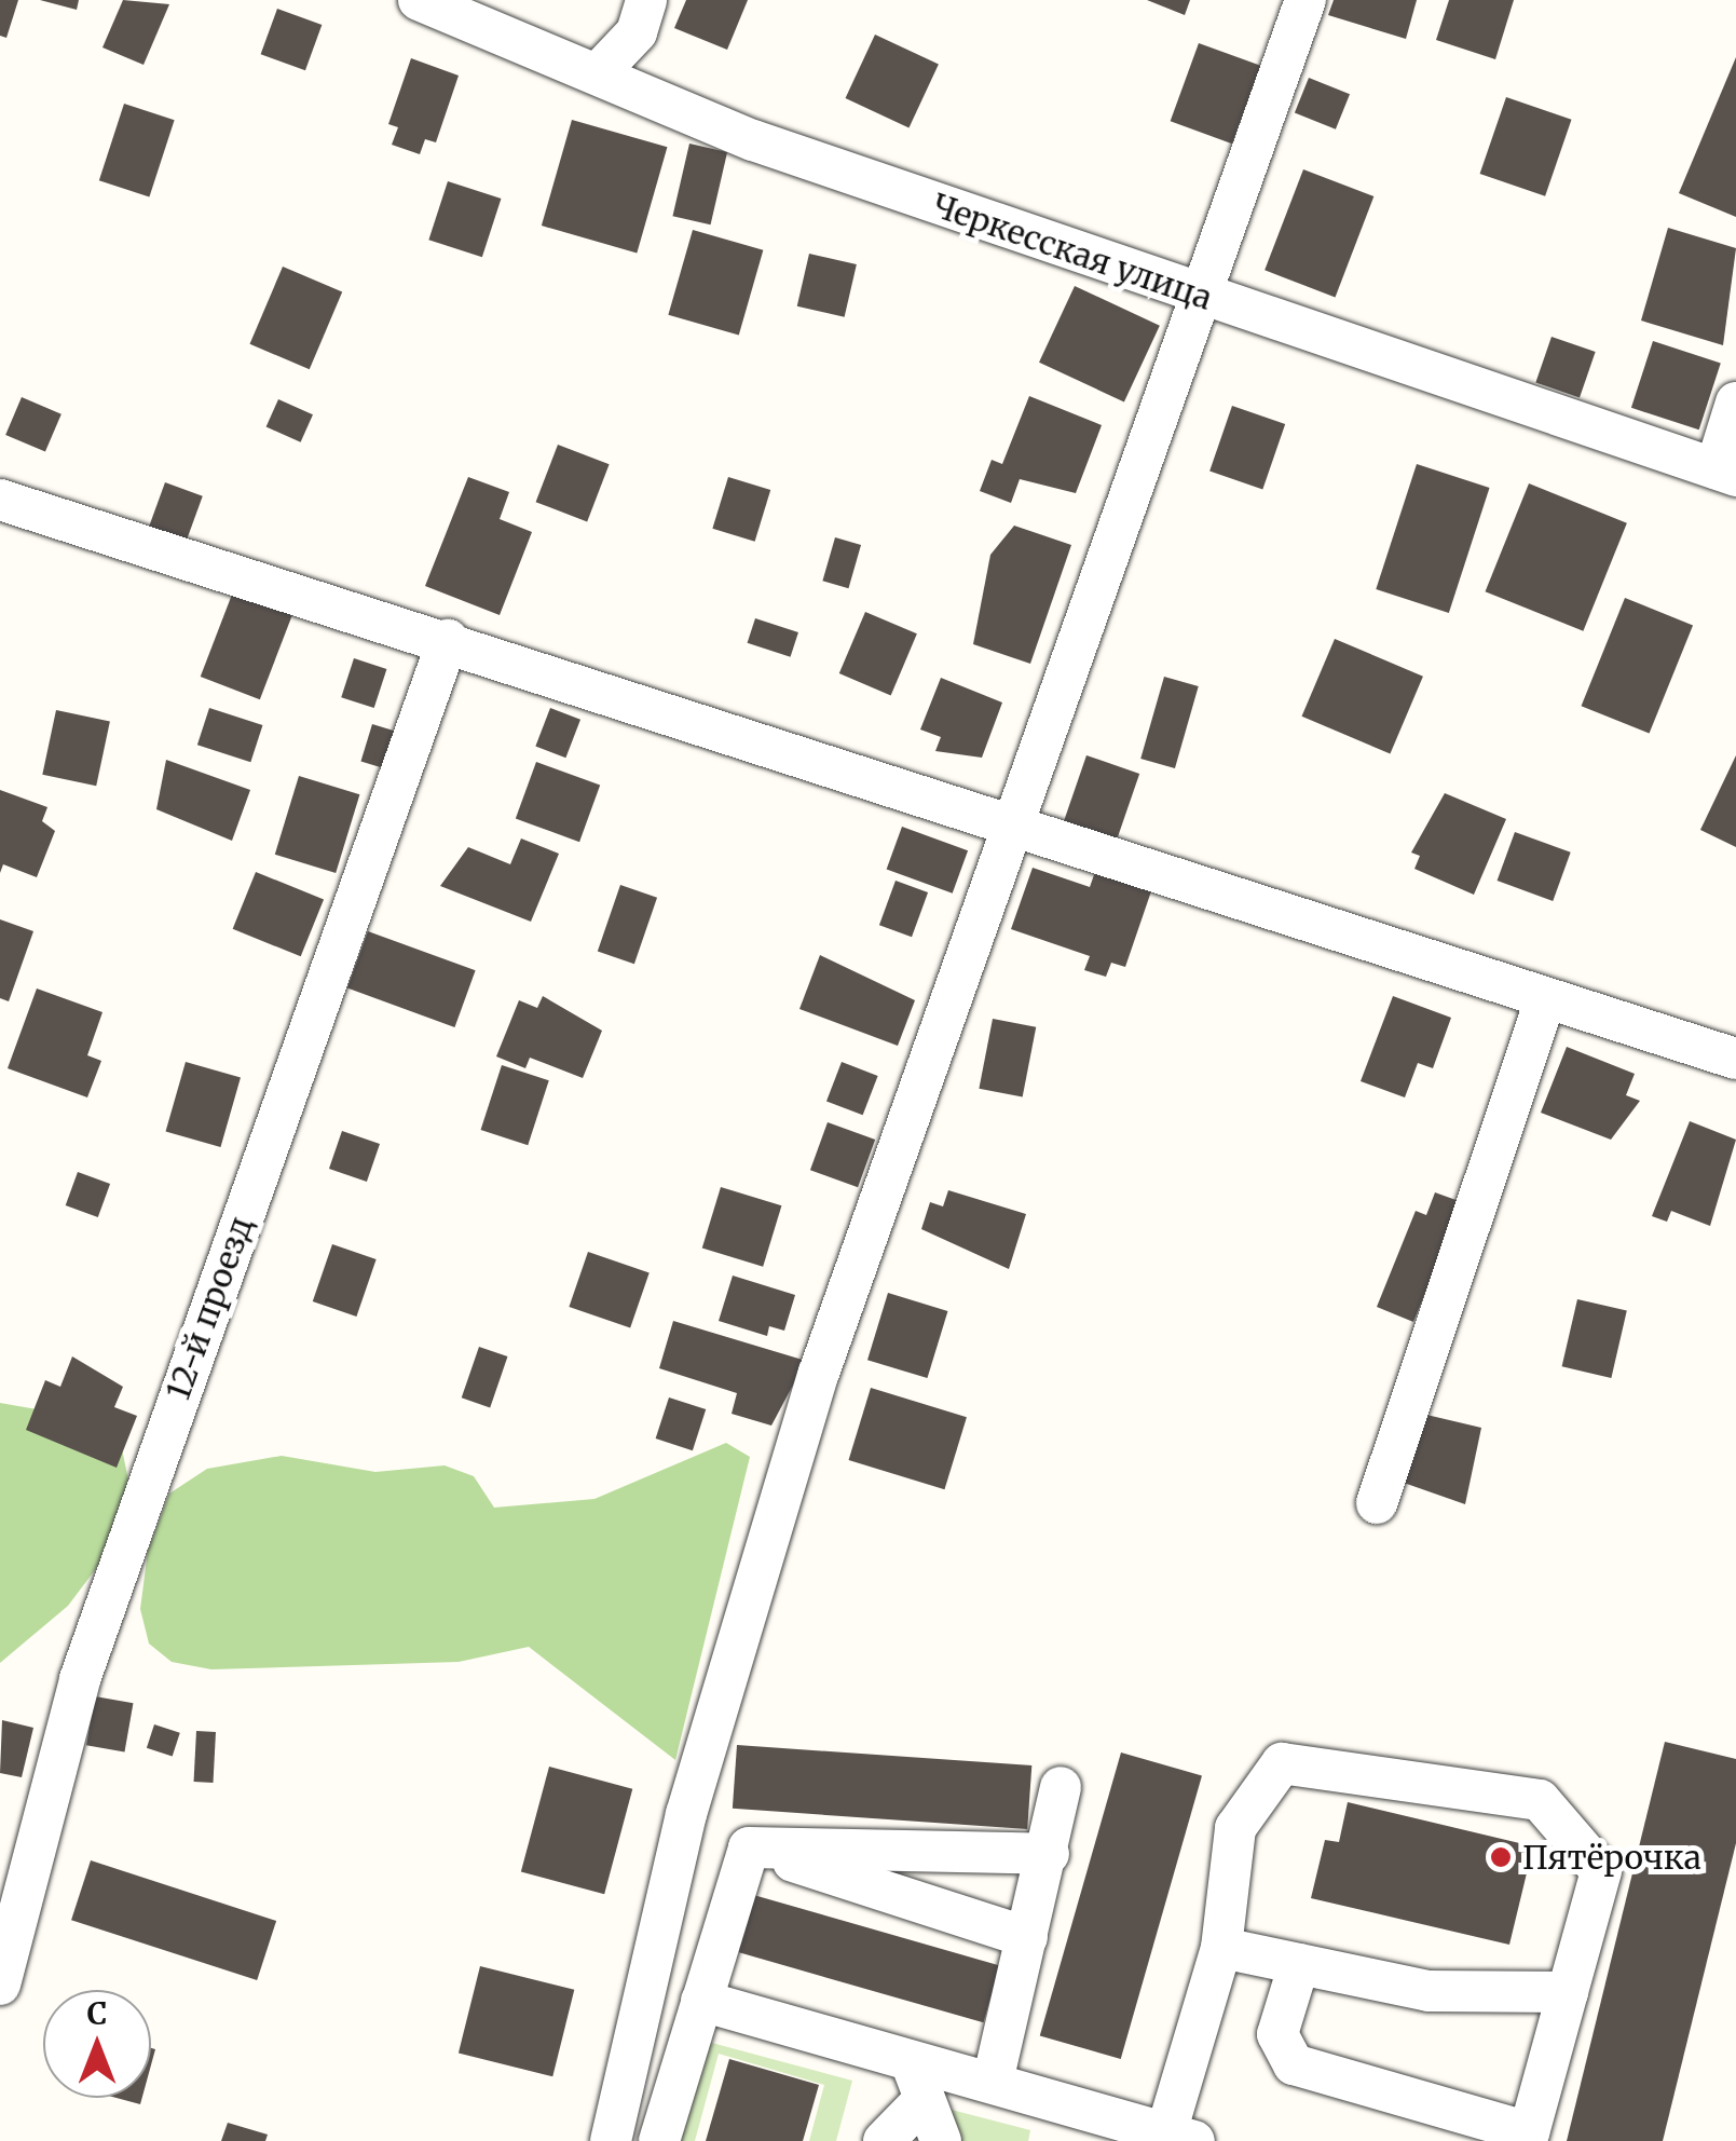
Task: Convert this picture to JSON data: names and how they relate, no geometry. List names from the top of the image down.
{
  "streets": {
    "street": ["Черкесская улица", "12-й проезд"]
  },
  "places": ["Пятёрочка"],
  "north": "top"
}
